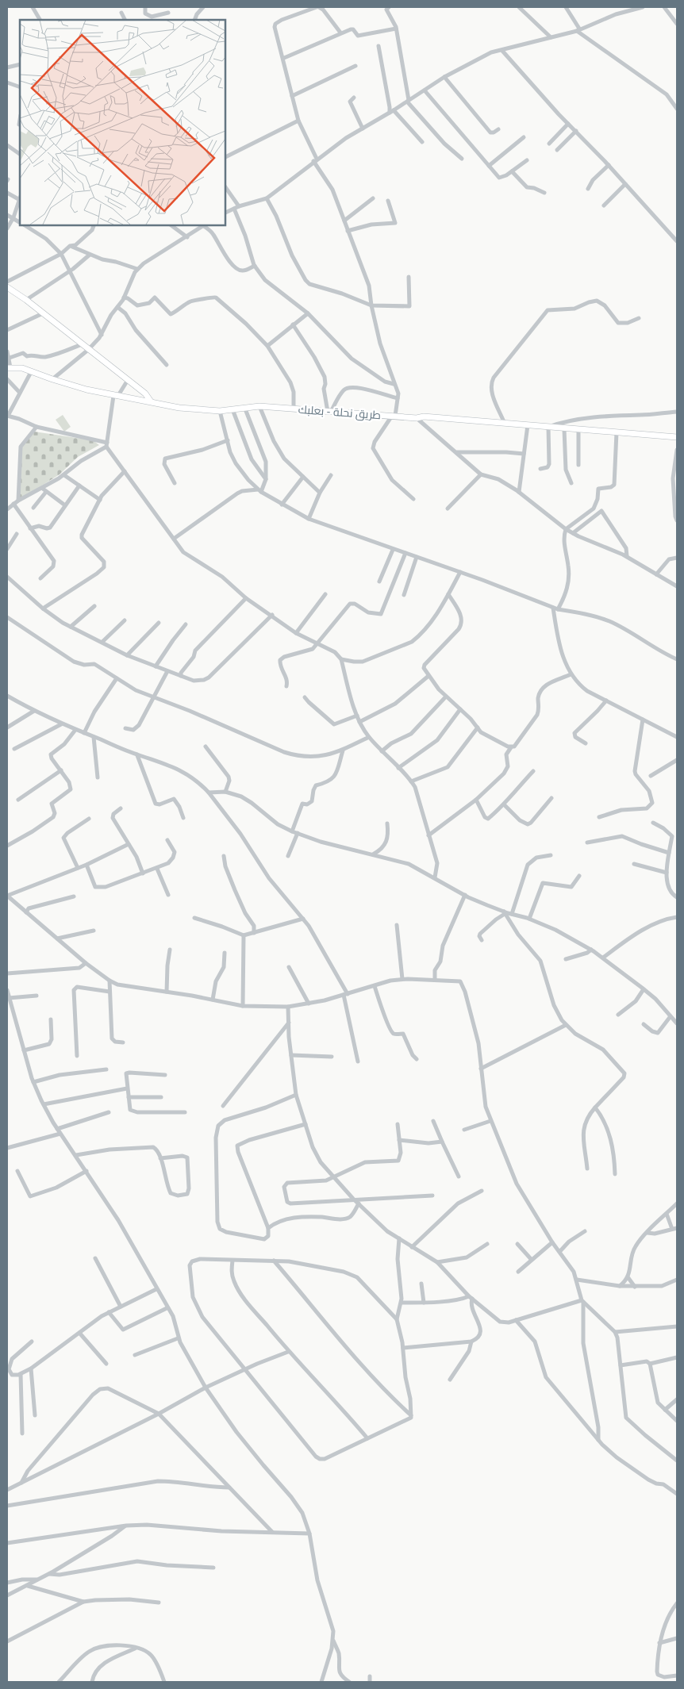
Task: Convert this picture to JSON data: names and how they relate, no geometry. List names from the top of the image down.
{
  "streets": {
    "street": ["طريق نحلة - بعلبك"]
  }
}
